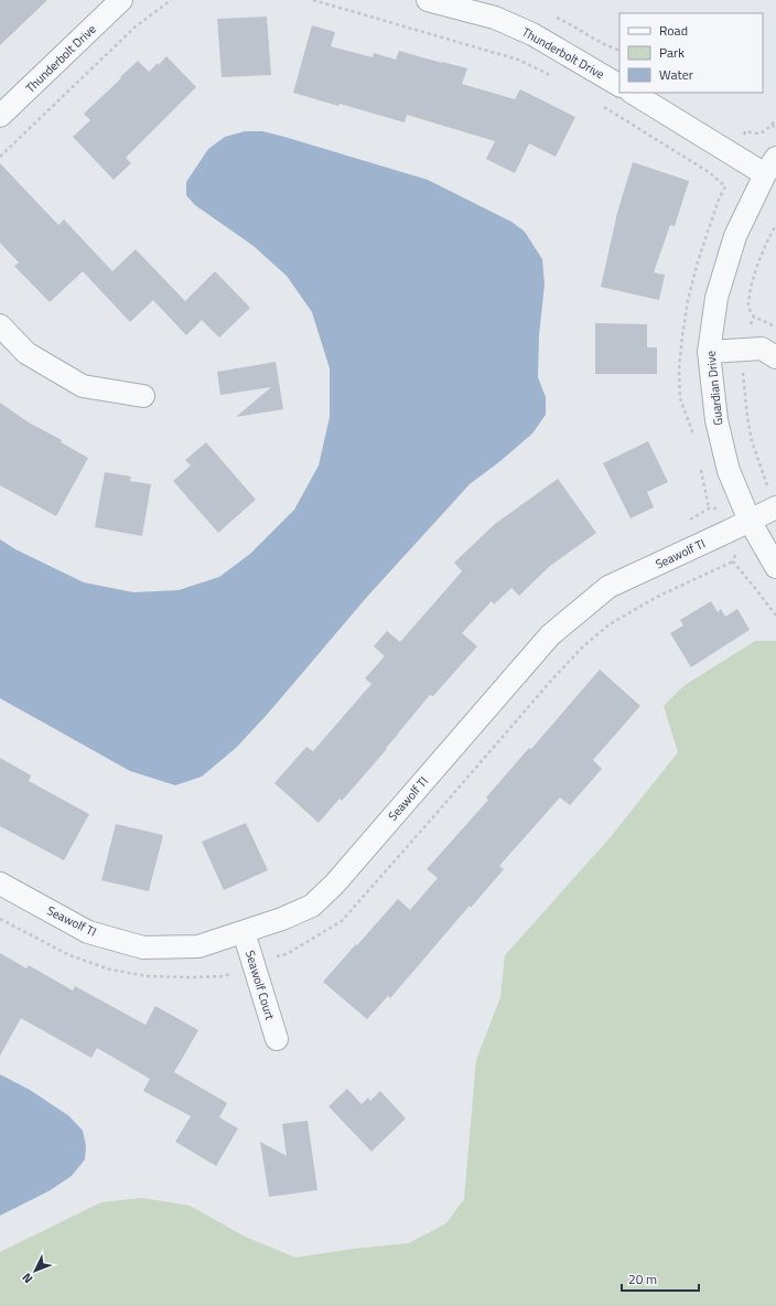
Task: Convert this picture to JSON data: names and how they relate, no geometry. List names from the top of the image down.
{
  "streets": {
    "street": [
      "Thunderbolt Drive",
      "Guardian Drive",
      "Seawolf Tl",
      "Seawolf Court"
    ]
  },
  "crossings": [
    ["Guardian Drive", "Seawolf Tl"],
    ["Seawolf Tl", "Seawolf Court"]
  ],
  "legend": ["Road", "Park", "Water"],
  "scale_bar": "20 m",
  "north": "bottom left"
}
